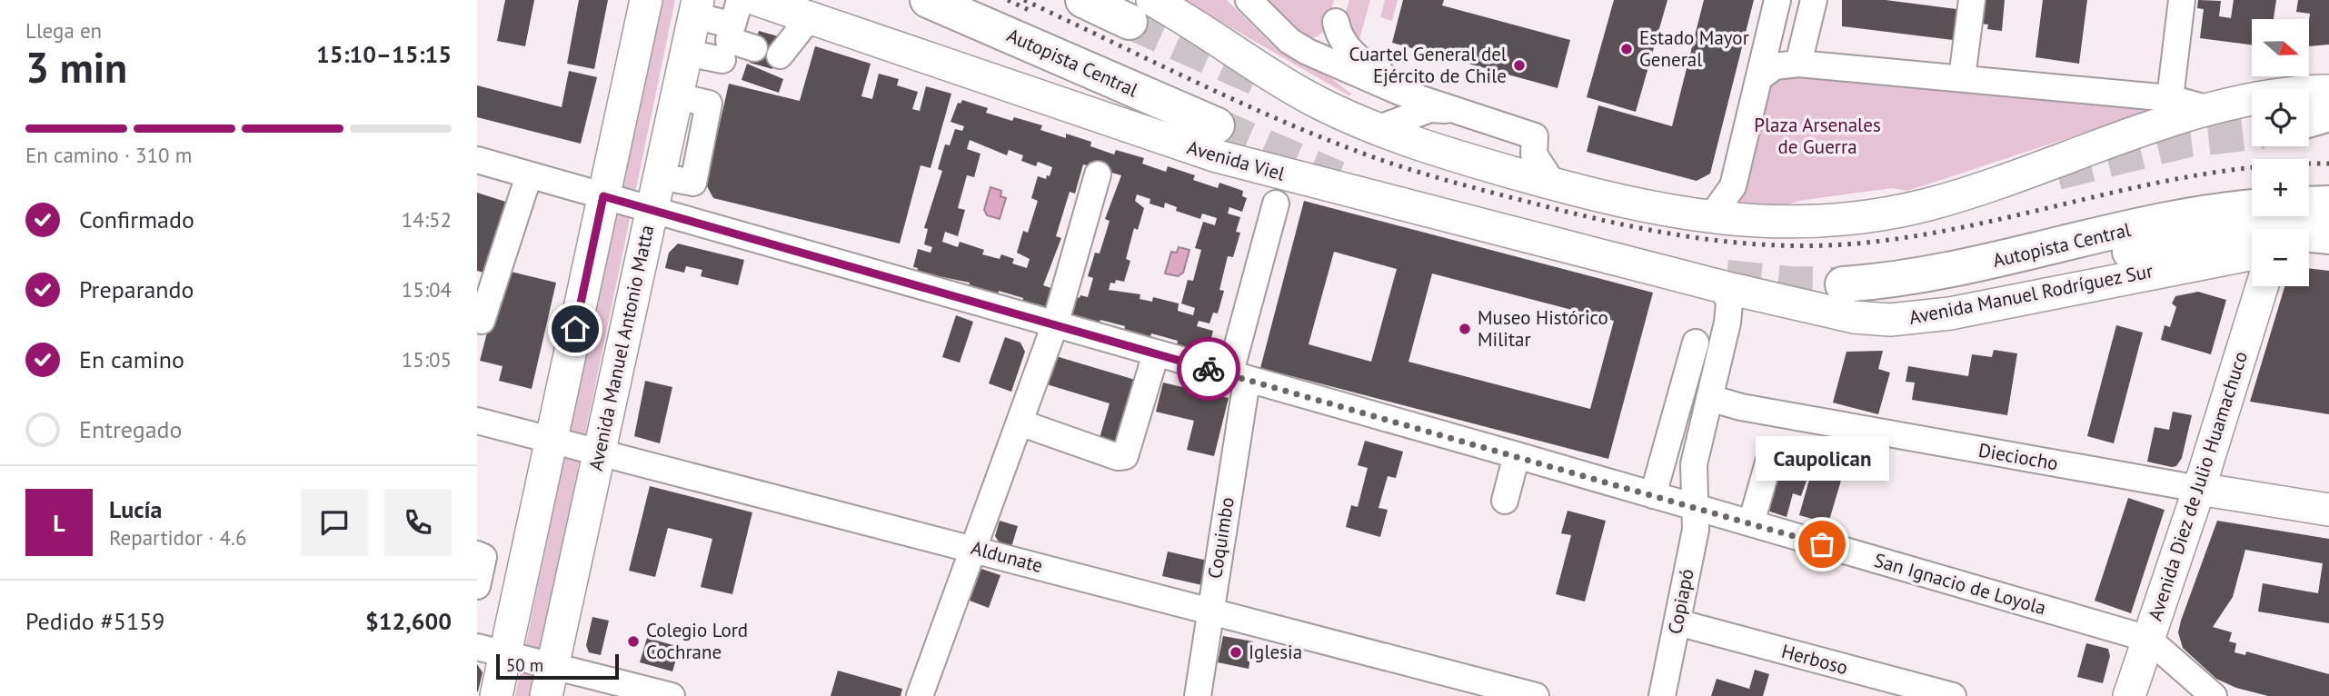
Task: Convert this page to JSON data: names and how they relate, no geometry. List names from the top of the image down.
{
  "streets": {
    "highway": ["Autopista Central"],
    "main road": [
      "Avenida Viel",
      "Avenida Manuel Rodríguez Sur",
      "Avenida Manuel Antonio Matta",
      "Dieciocho",
      "Avenida Diez de Julio Huamachuco"
    ],
    "street": [
      "Coquimbo",
      "Aldunate",
      "San Ignacio de Loyola",
      "Copiapó",
      "Herboso"
    ]
  },
  "crossings": [
    ["Avenida Viel", "Avenida Manuel Rodríguez Sur"],
    ["Avenida Viel", "Copiapó"],
    ["Avenida Manuel Rodríguez Sur", "Copiapó"],
    ["Avenida Manuel Antonio Matta", "Aldunate"],
    ["Avenida Manuel Antonio Matta", "San Ignacio de Loyola"],
    ["Dieciocho", "Avenida Diez de Julio Huamachuco"],
    ["Dieciocho", "Copiapó"],
    ["Avenida Diez de Julio Huamachuco", "San Ignacio de Loyola"],
    ["Coquimbo", "Aldunate"],
    ["Coquimbo", "San Ignacio de Loyola"],
    ["San Ignacio de Loyola", "Copiapó"],
    ["Copiapó", "Herboso"]
  ],
  "parks": ["Plaza Arsenales de Guerra"],
  "places": [
    "Estado Mayor General",
    "Cuartel General del Ejército de Chile",
    "Museo Histórico Militar",
    "Caupolican",
    "Colegio Lord Cochrane",
    "Iglesia"
  ],
  "scale_bar": "50 m",
  "north": "right",
  "page": {
    "heading": ["3 min", "Llega en", "15:10–15:15"],
    "panel": [
      "Lucía",
      "Repartidor · 4.6",
      "Pedido #5159",
      "$12,600"
    ],
    "map_buttons": ["+", "−"],
    "bar": "En camino · 310 m",
    "list": [
      ["Confirmado", "14:52"],
      ["Preparando", "15:04"],
      ["En camino", "15:05"],
      "Entregado"
    ],
    "bubble": "Caupolican",
    "round": "L",
    "scale": "50 m"
  }
}
